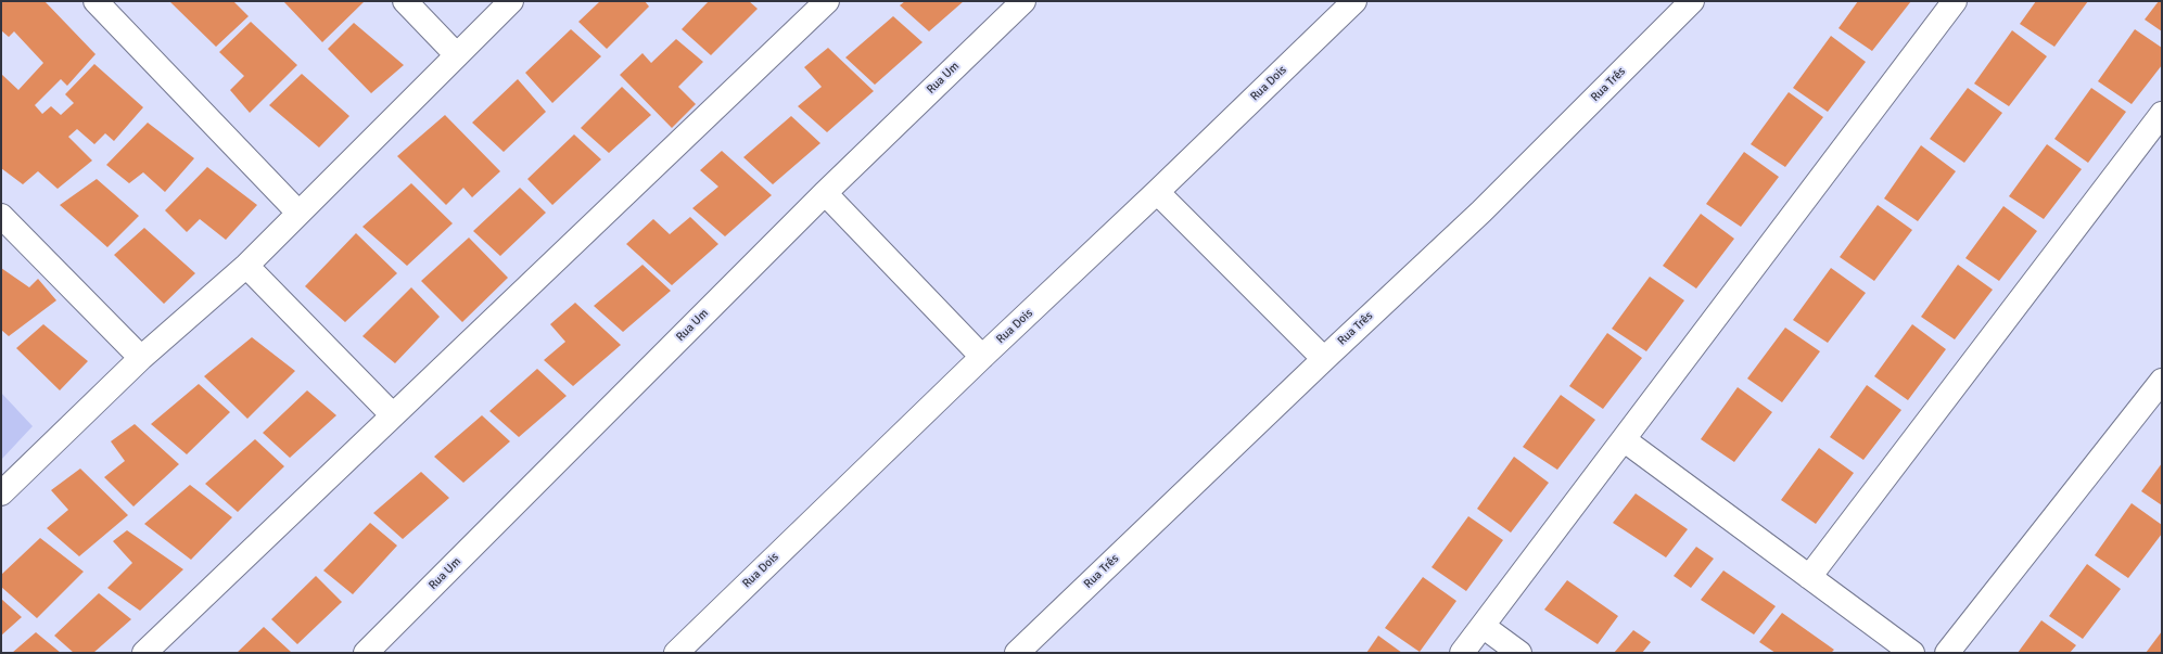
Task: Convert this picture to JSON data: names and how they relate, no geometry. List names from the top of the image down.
{
  "streets": {
    "street": ["Rua Um", "Rua Dois", "Rua Três"]
  }
}
